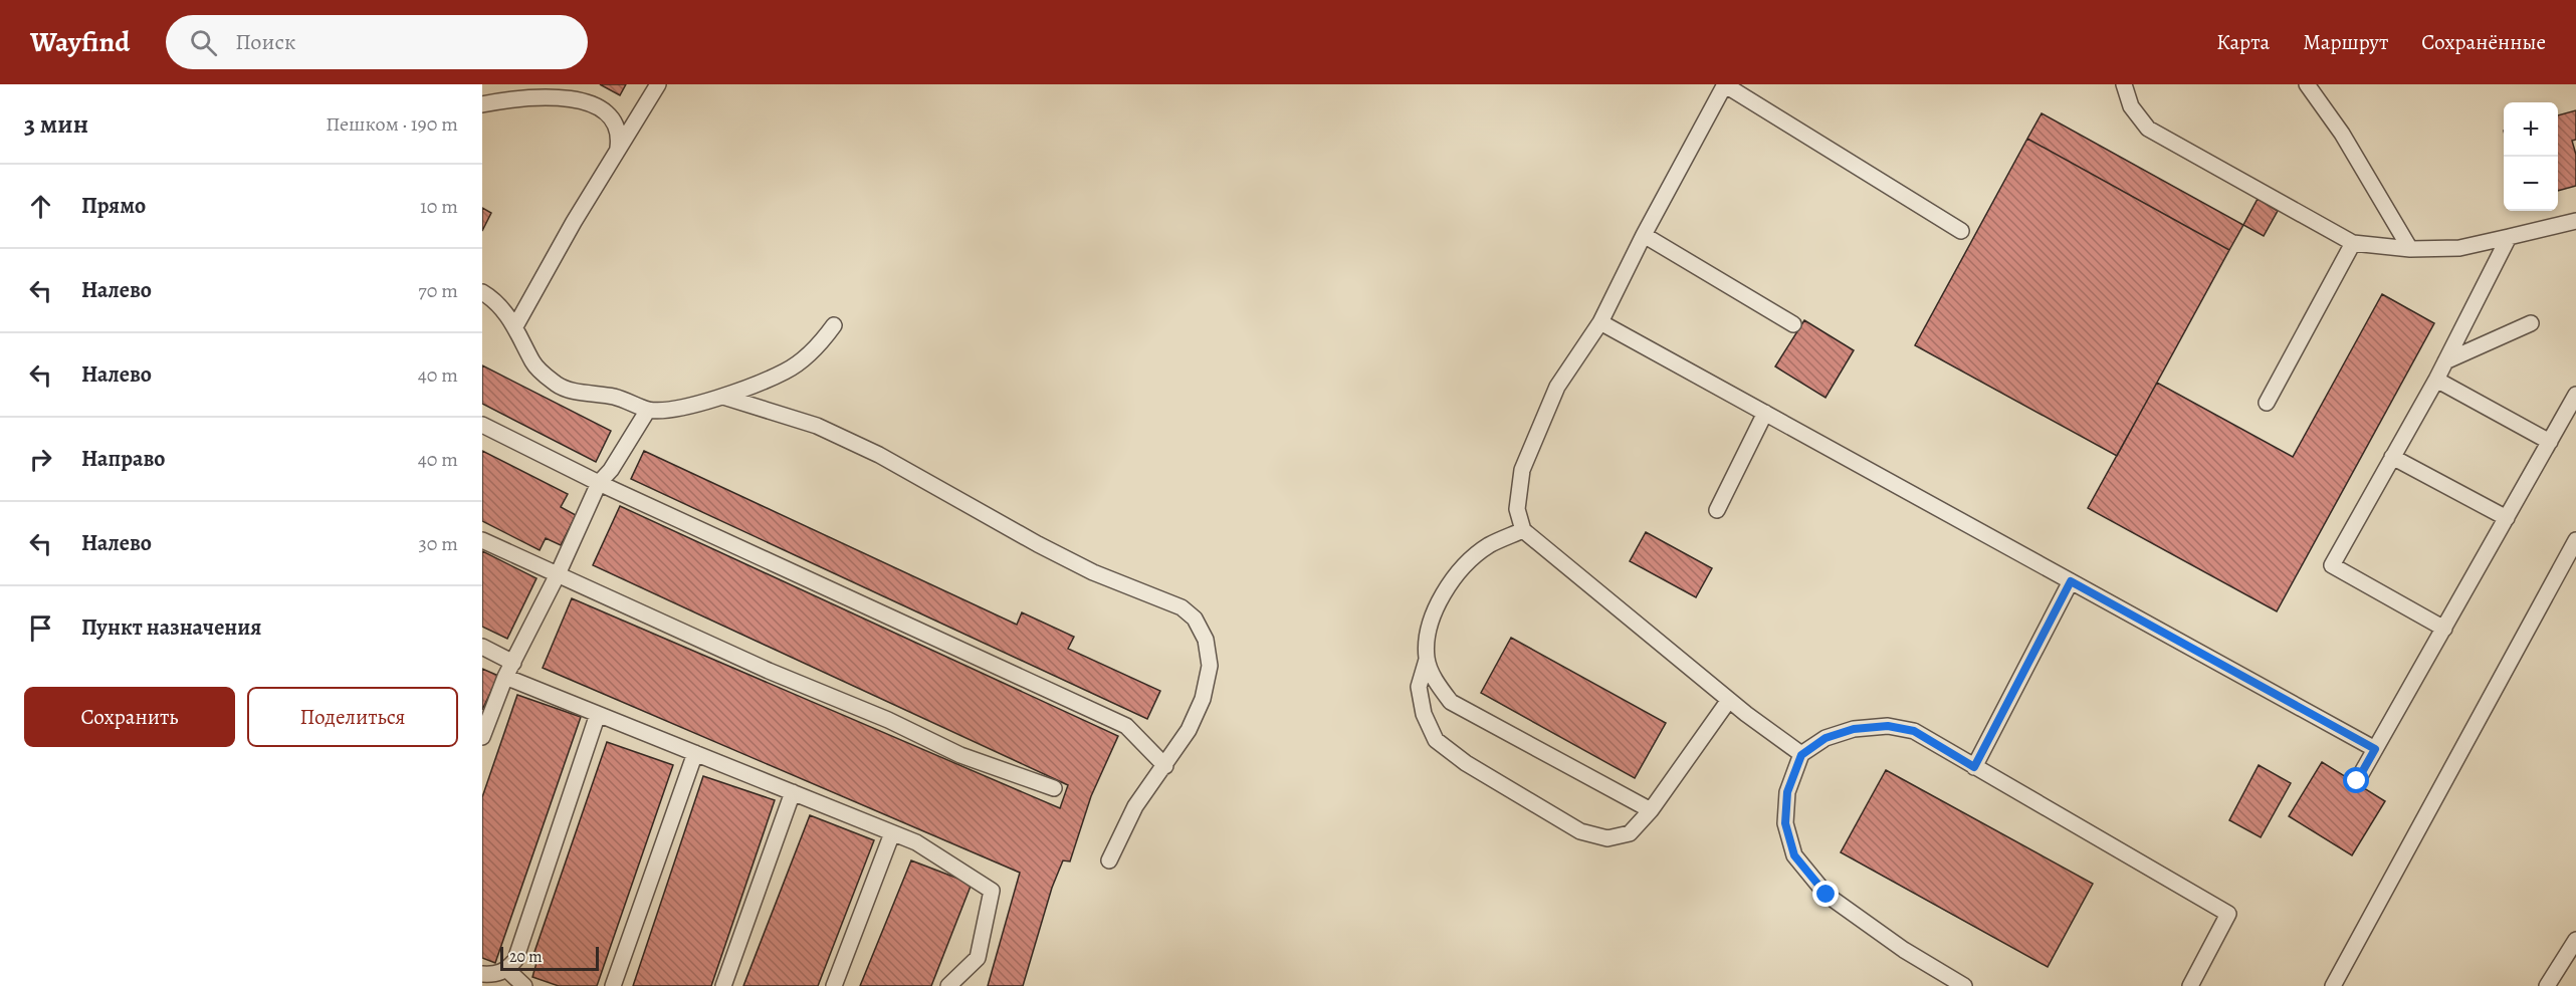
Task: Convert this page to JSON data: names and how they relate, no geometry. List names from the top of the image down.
{
  "scale_bar": "20 m",
  "page": {
    "header": "Wayfind",
    "search": "Поиск",
    "nav": ["Карта", "Маршрут", "Сохранённые"],
    "heading": ["3 мин", "Пешком · 190 m"],
    "map_buttons": ["+", "−"],
    "list": [
      ["Прямо", "10 m"],
      ["Налево", "70 m"],
      ["Налево", "40 m"],
      ["Направо", "40 m"],
      ["Налево", "30 m"],
      "Пункт назначения"
    ],
    "buttons": ["Сохранить", "Поделиться"],
    "scale": "20 m"
  }
}
